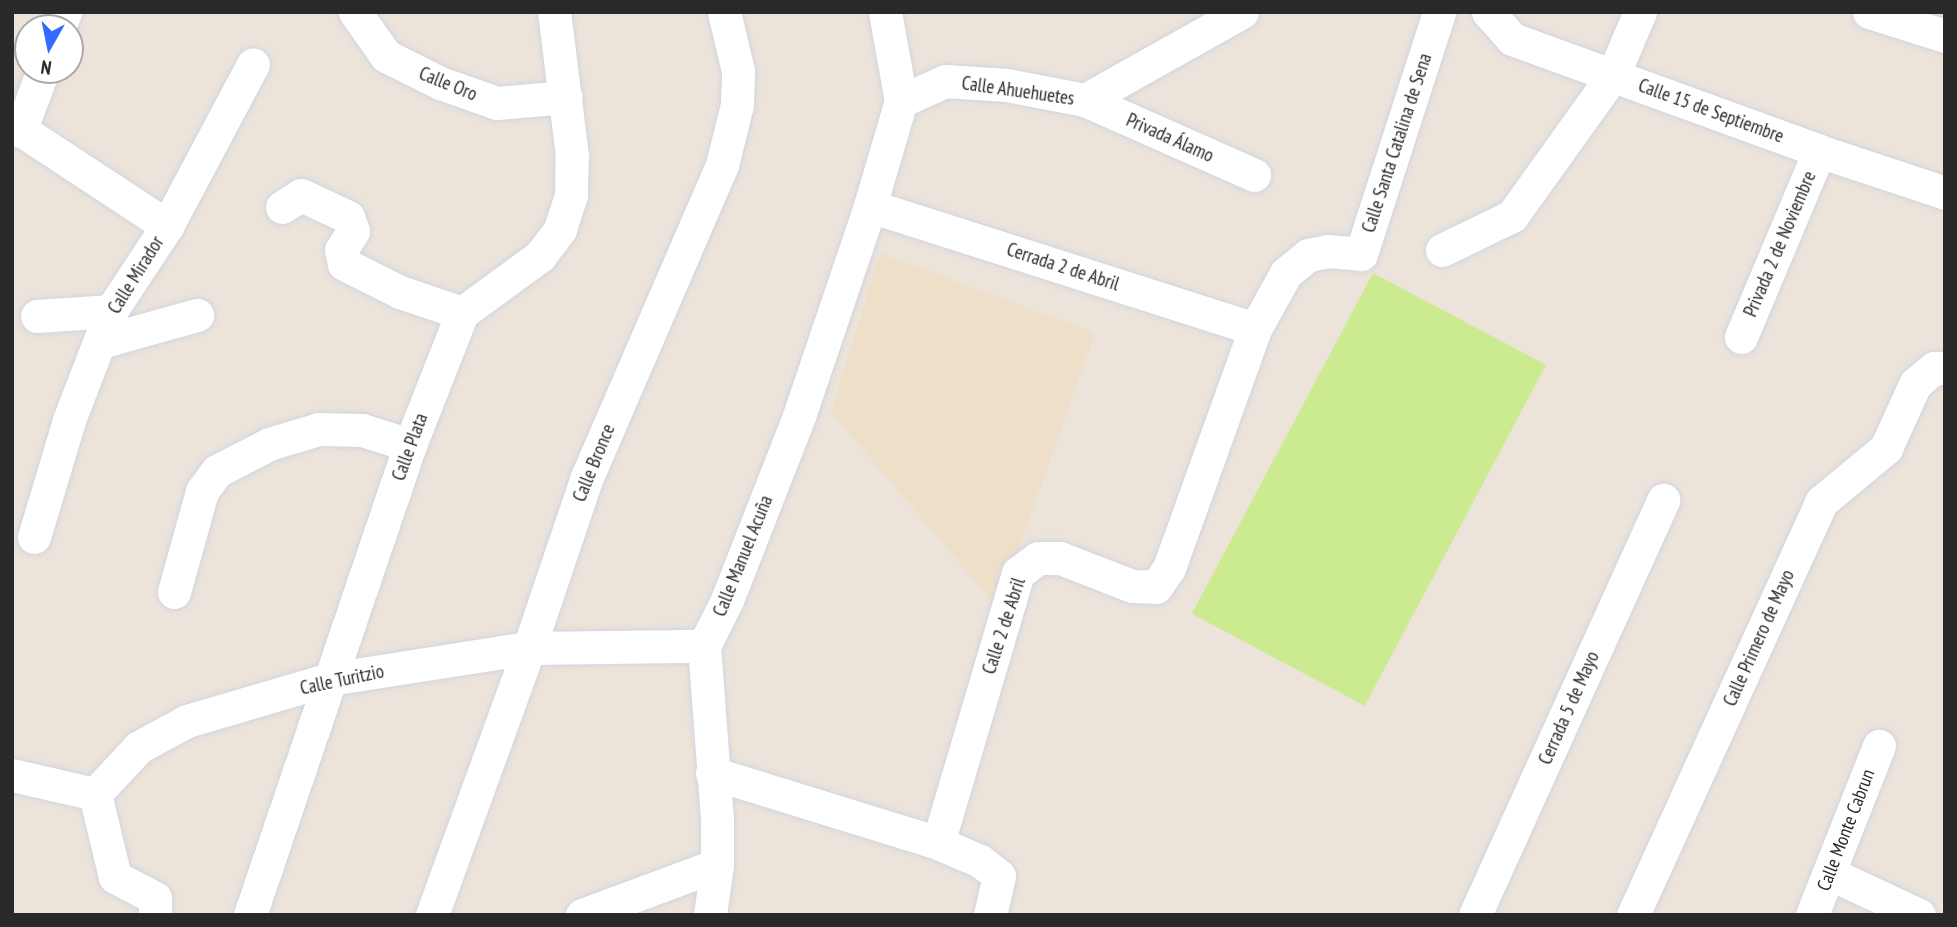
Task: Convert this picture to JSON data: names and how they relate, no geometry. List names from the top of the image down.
{
  "streets": {
    "street": [
      "Calle Oro",
      "Calle Ahuehuetes",
      "Calle 15 de Septiembre",
      "Privada Álamo",
      "Calle Santa Catalina de Sena",
      "Privada 2 de Noviembre",
      "Cerrada 2 de Abril",
      "Calle Mirador",
      "Calle Plata",
      "Calle Bronce",
      "Calle Manuel Acuña",
      "Calle 2 de Abril",
      "Calle Primero de Mayo",
      "Calle Turitzio",
      "Cerrada 5 de Mayo",
      "Calle Monte Cabrun"
    ]
  },
  "crossings": [
    ["Calle Ahuehuetes", "Privada Álamo"],
    ["Calle Ahuehuetes", "Calle Manuel Acuña"],
    ["Calle 15 de Septiembre", "Privada 2 de Noviembre"],
    ["Calle Santa Catalina de Sena", "Cerrada 2 de Abril"],
    ["Calle Santa Catalina de Sena", "Calle 2 de Abril"],
    ["Cerrada 2 de Abril", "Calle Manuel Acuña"],
    ["Cerrada 2 de Abril", "Calle 2 de Abril"],
    ["Calle Plata", "Calle Turitzio"],
    ["Calle Bronce", "Calle Turitzio"],
    ["Calle Manuel Acuña", "Calle Turitzio"]
  ],
  "north": "bottom"
}
